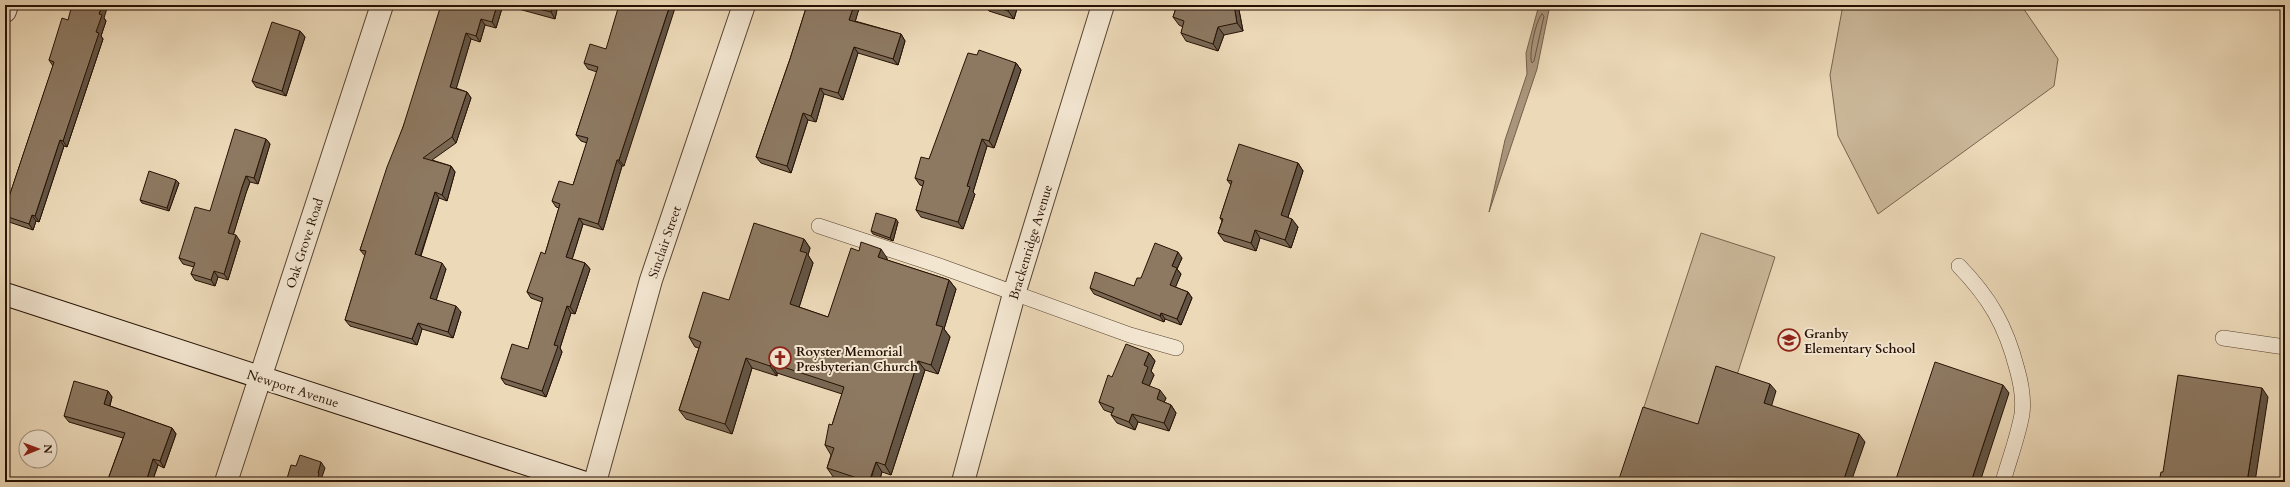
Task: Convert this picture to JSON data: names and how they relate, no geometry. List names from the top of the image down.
{
  "streets": {
    "street": [
      "Sinclair Street",
      "Brackenridge Avenue",
      "Oak Grove Road",
      "Newport Avenue"
    ]
  },
  "crossings": [
    ["Oak Grove Road", "Newport Avenue"]
  ],
  "places": {
    "school or university": ["Granby Elementary School"],
    "church": ["Royster Memorial Presbyterian Church"]
  },
  "north": "right"
}
